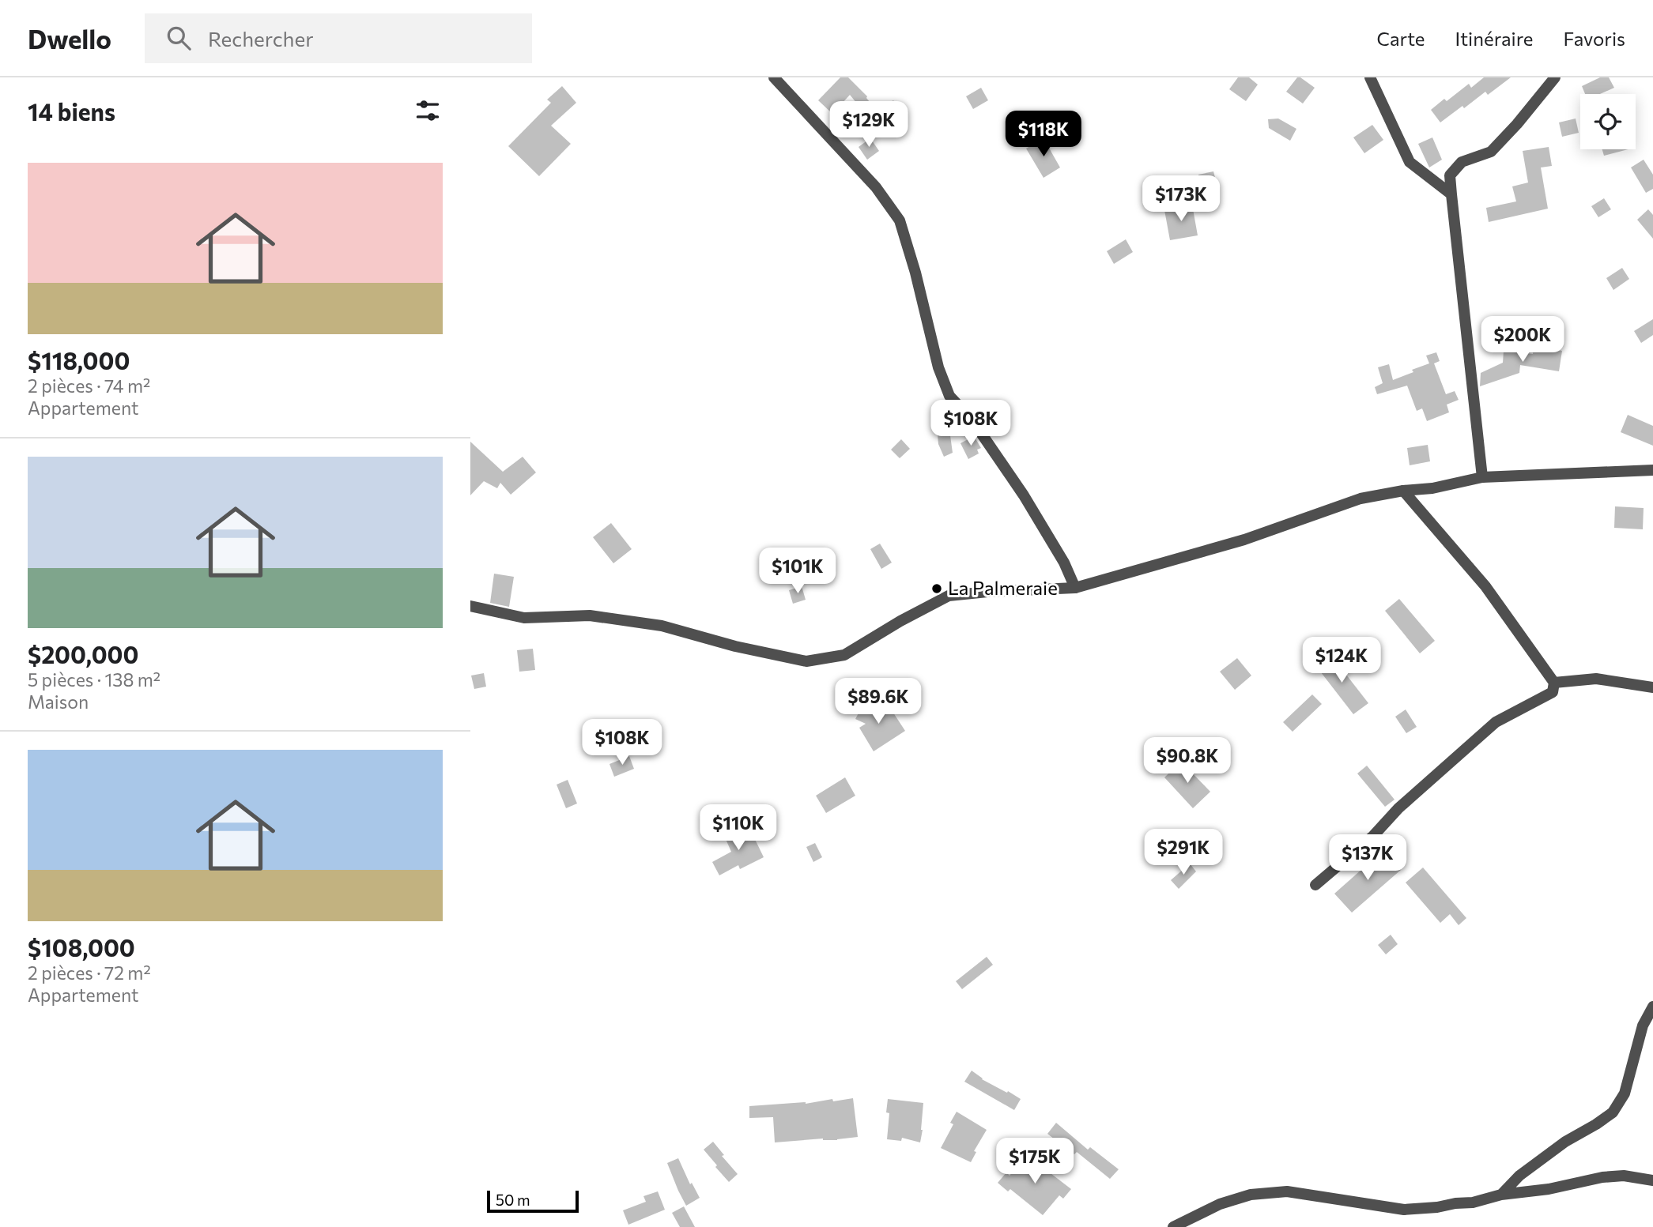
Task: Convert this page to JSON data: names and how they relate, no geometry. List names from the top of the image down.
{
  "places": ["La Palmeraie"],
  "scale_bar": "50 m",
  "page": {
    "header": "Dwello",
    "search": "Rechercher",
    "nav": ["Carte", "Itinéraire", "Favoris"],
    "heading": "14 biens",
    "price": [
      "$129K",
      "$118K",
      "$173K",
      "$200K",
      "$108K",
      "$101K",
      "$124K",
      "$89.6K",
      "$108K",
      "$90.8K",
      "$110K",
      "$291K",
      "$137K",
      "$175K"
    ],
    "list": [
      {
        "name": "$118,000",
        "note": "2 pièces · 74 m² · Appartement"
      },
      {
        "name": "$200,000",
        "note": "5 pièces · 138 m² · Maison"
      },
      {
        "name": "$108,000",
        "note": "2 pièces · 72 m² · Appartement"
      }
    ],
    "scale": "50 m"
  }
}
